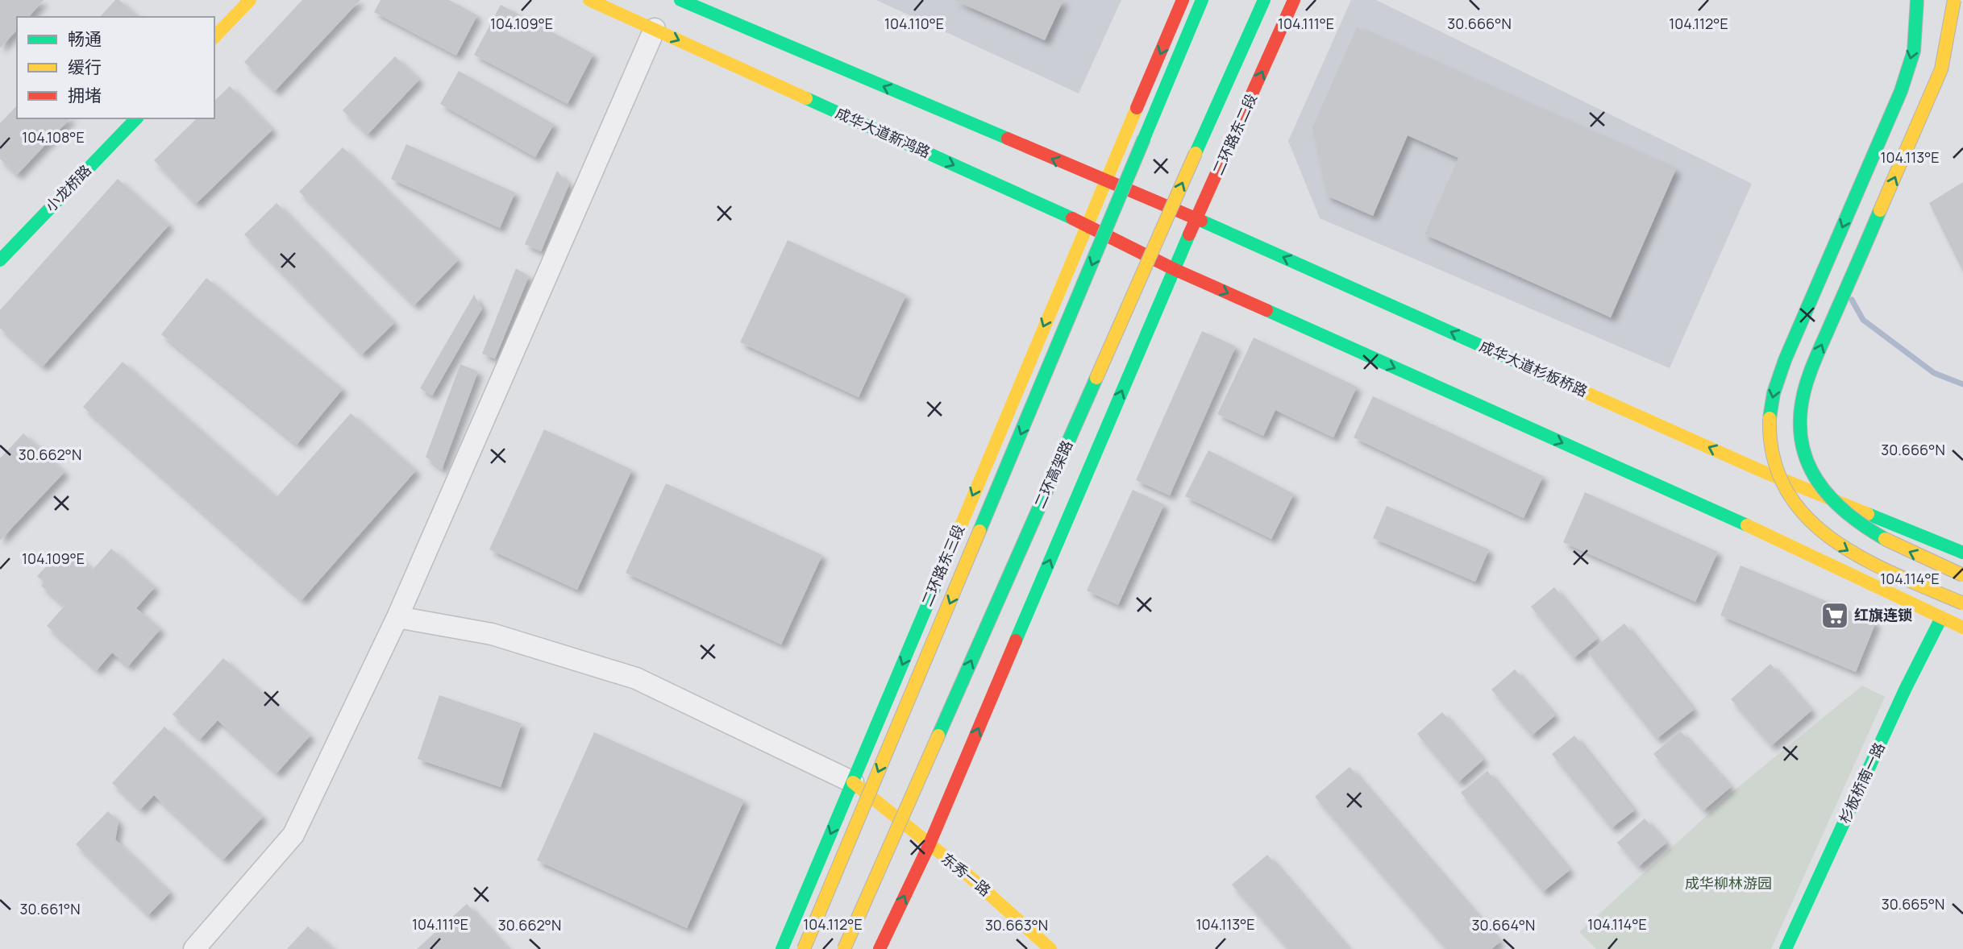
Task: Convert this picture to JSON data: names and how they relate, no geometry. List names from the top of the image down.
{
  "streets": {
    "main road": [
      "成华大道新鸿路",
      "二环路东二段",
      "小龙桥路",
      "成华大道杉板桥路",
      "二环高架路",
      "二环路东三段",
      "杉板桥南一路",
      "东秀一路"
    ]
  },
  "crossings": [
    ["成华大道新鸿路", "二环路东二段"],
    ["成华大道新鸿路", "二环路东三段"],
    ["二环路东二段", "成华大道杉板桥路"],
    ["成华大道杉板桥路", "二环路东三段"],
    ["二环路东三段", "东秀一路"]
  ],
  "parks": ["成华柳林游园"],
  "places": {
    "supermarket": ["红旗连锁"]
  },
  "legend": ["畅通", "缓行", "拥堵"],
  "coordinates": [
    "30.666°N",
    "104.109°E",
    "104.110°E",
    "104.111°E",
    "104.112°E",
    "104.108°E",
    "104.113°E",
    "30.662°N",
    "104.114°E",
    "30.665°N",
    "30.661°N",
    "30.663°N",
    "30.664°N"
  ]
}
